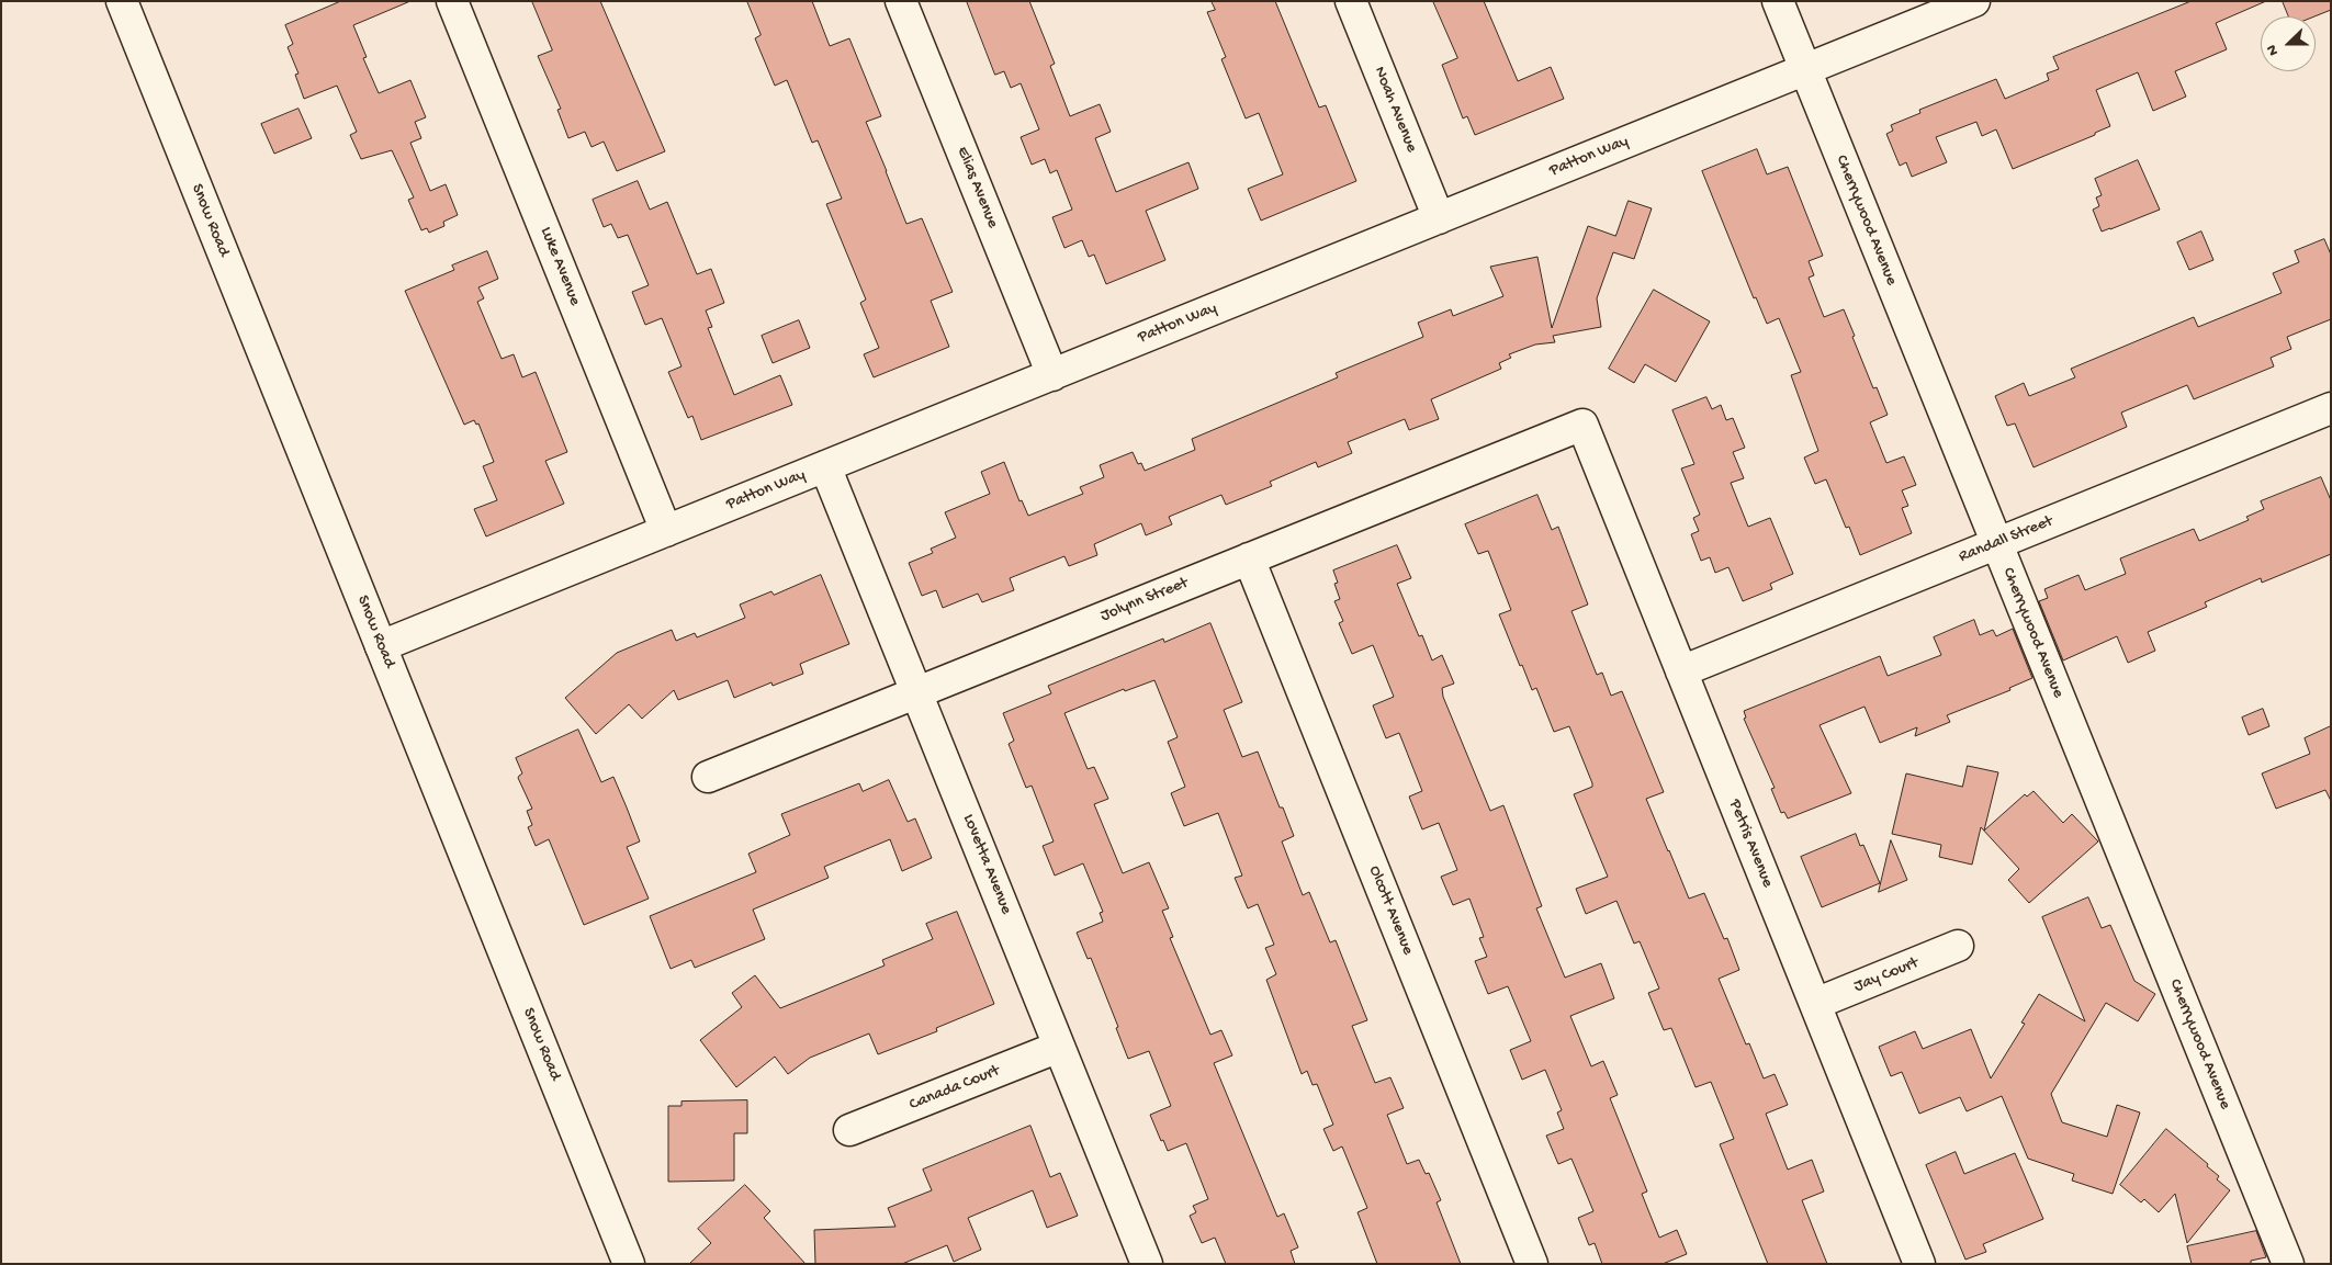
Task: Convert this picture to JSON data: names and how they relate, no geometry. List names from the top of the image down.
{
  "streets": {
    "street": [
      "Noah Avenue",
      "Patton Way",
      "Elias Avenue",
      "Snow Road",
      "Cherrywood Avenue",
      "Luke Avenue",
      "Randall Street",
      "Jolynn Street",
      "Petris Avenue",
      "Lovetta Avenue",
      "Olcott Avenue",
      "Jay Court",
      "Canada Court"
    ]
  },
  "crossings": [
    ["Noah Avenue", "Patton Way"],
    ["Patton Way", "Elias Avenue"],
    ["Patton Way", "Snow Road"],
    ["Patton Way", "Cherrywood Avenue"],
    ["Patton Way", "Luke Avenue"],
    ["Patton Way", "Lovetta Avenue"],
    ["Cherrywood Avenue", "Randall Street"],
    ["Randall Street", "Petris Avenue"],
    ["Jolynn Street", "Petris Avenue"],
    ["Jolynn Street", "Lovetta Avenue"],
    ["Jolynn Street", "Olcott Avenue"],
    ["Petris Avenue", "Jay Court"],
    ["Lovetta Avenue", "Canada Court"]
  ],
  "north": "left"
}
